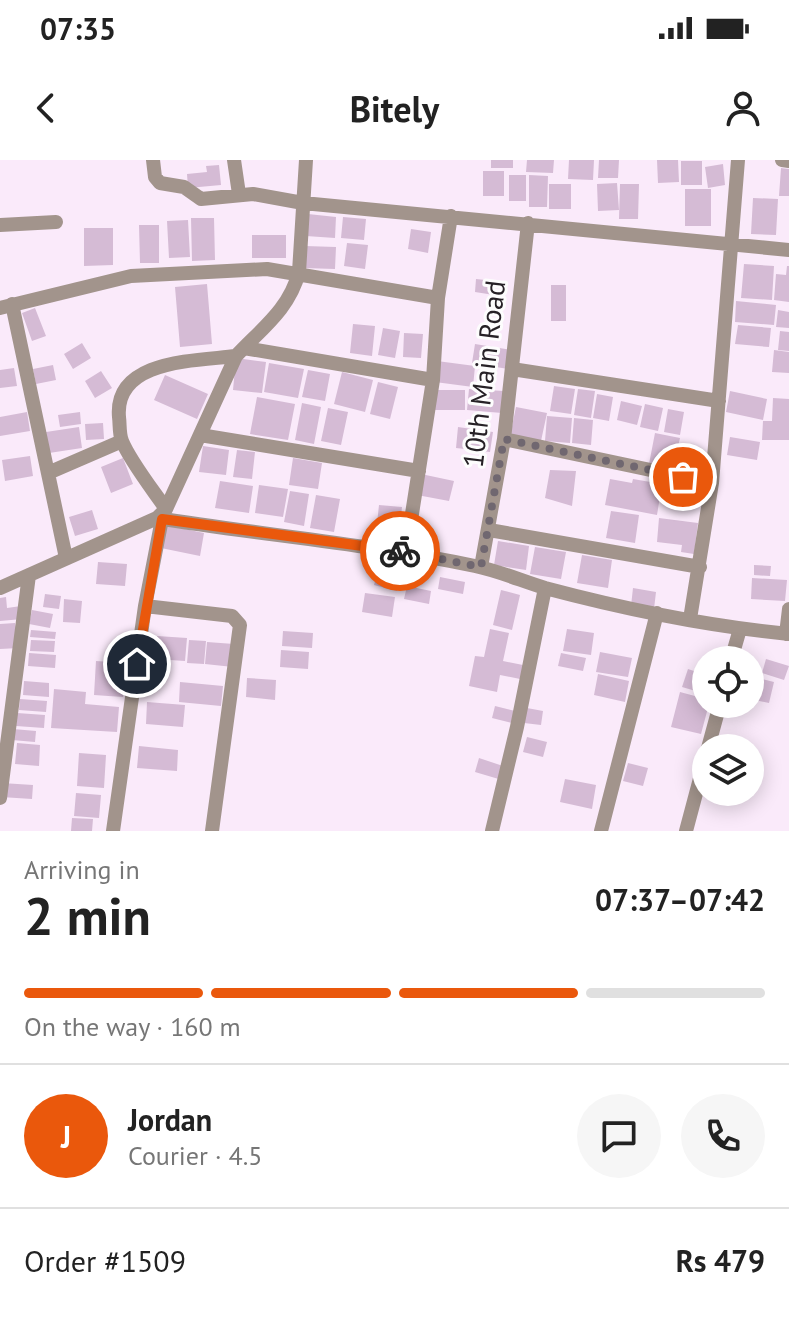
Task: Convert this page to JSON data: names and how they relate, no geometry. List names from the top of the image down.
{
  "streets": {
    "street": ["10th Main Road"]
  },
  "page": {
    "status": "07:35",
    "header": "Bitely",
    "heading": ["2 min", "Arriving in", "07:37–07:42"],
    "panel": [
      "Jordan",
      "Courier · 4.5",
      "Order #1509",
      "Rs 479"
    ],
    "bar": "On the way · 160 m",
    "round": "J"
  }
}
